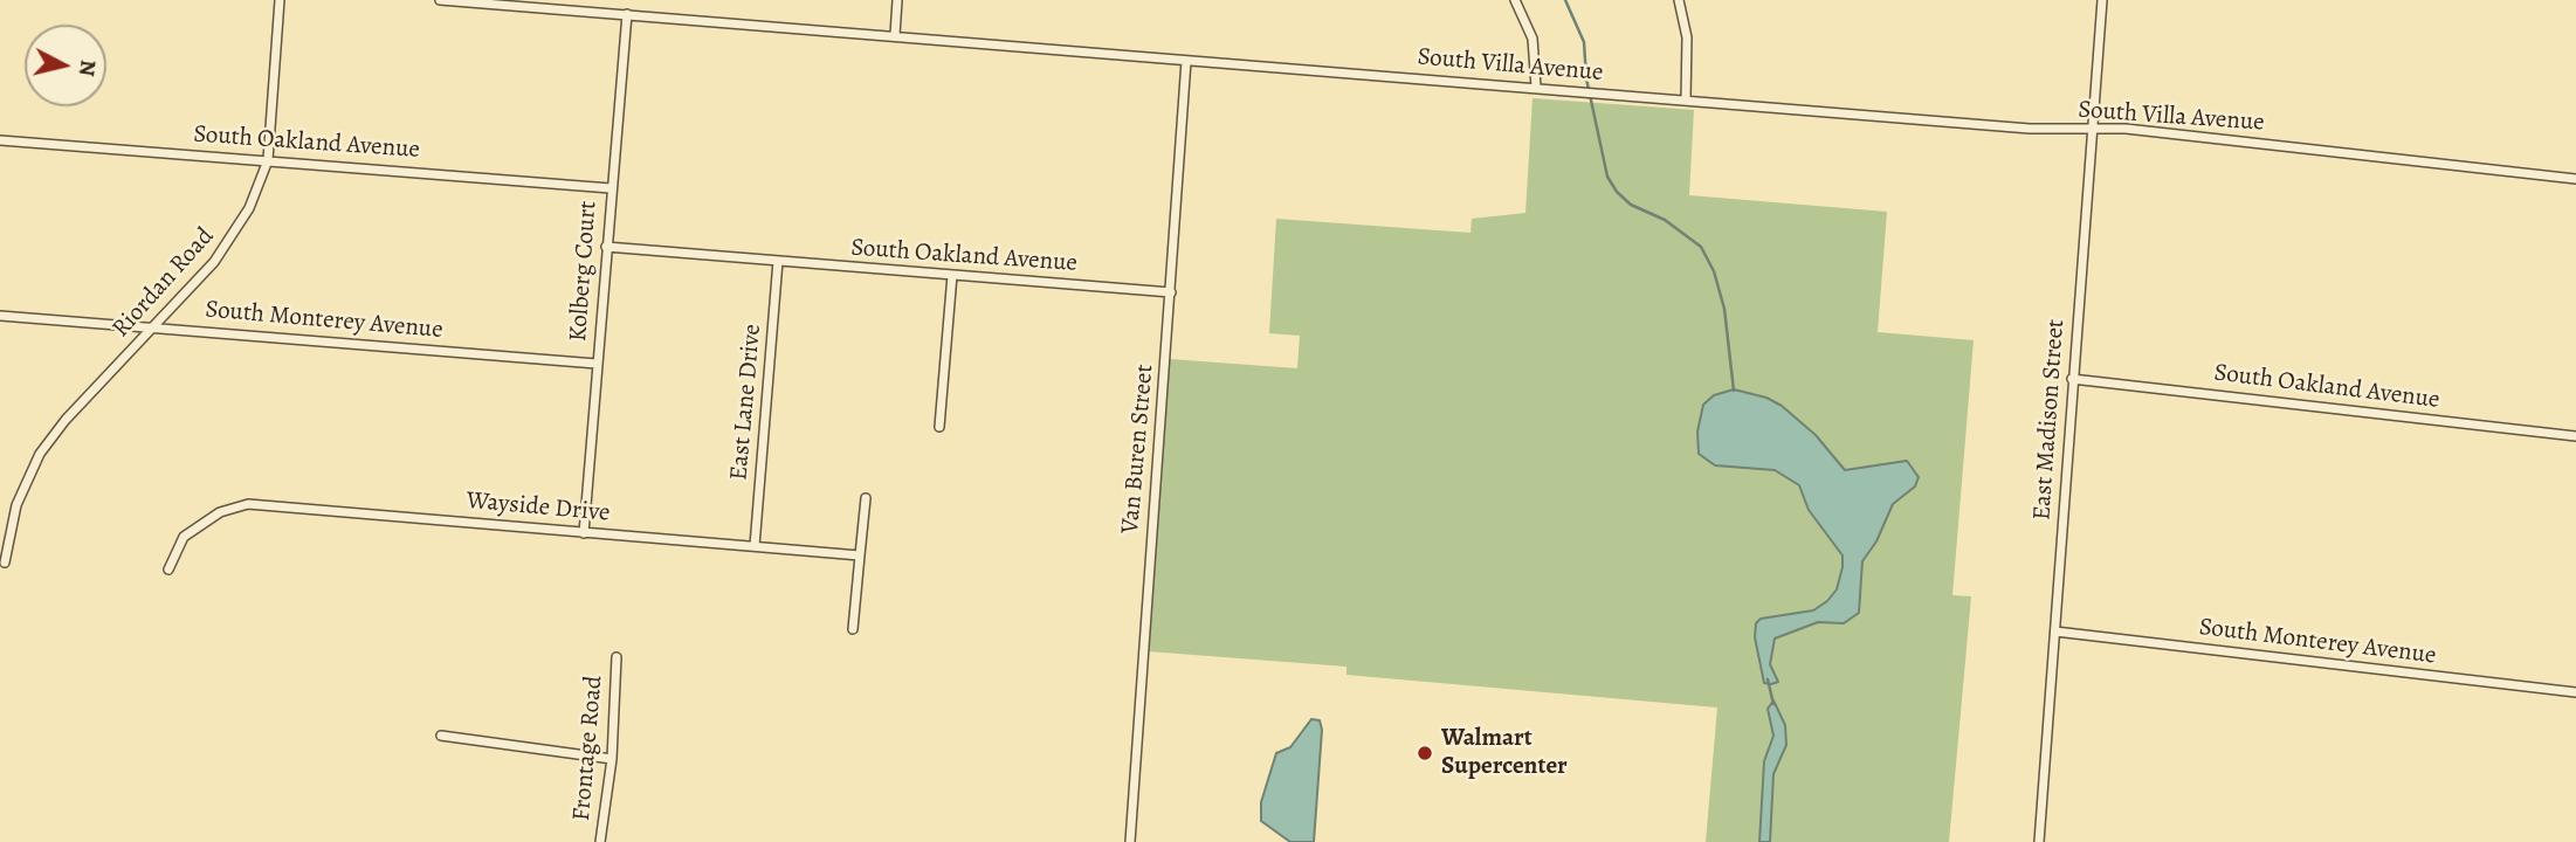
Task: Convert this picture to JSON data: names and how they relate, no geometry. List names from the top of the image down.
{
  "streets": {
    "street": [
      "South Villa Avenue",
      "South Oakland Avenue",
      "Kolberg Court",
      "Riordan Road",
      "South Monterey Avenue",
      "East Lane Drive",
      "East Madison Street",
      "Van Buren Street",
      "Wayside Drive",
      "Frontage Road"
    ]
  },
  "crossings": [
    ["South Villa Avenue", "Kolberg Court"],
    ["South Villa Avenue", "East Madison Street"],
    ["South Villa Avenue", "Van Buren Street"],
    ["South Oakland Avenue", "Kolberg Court"],
    ["South Oakland Avenue", "Riordan Road"],
    ["South Oakland Avenue", "East Lane Drive"],
    ["South Oakland Avenue", "East Madison Street"],
    ["South Oakland Avenue", "Van Buren Street"],
    ["Kolberg Court", "South Monterey Avenue"],
    ["Kolberg Court", "Wayside Drive"],
    ["Riordan Road", "South Monterey Avenue"],
    ["South Monterey Avenue", "East Madison Street"],
    ["East Lane Drive", "Wayside Drive"]
  ],
  "places": ["Walmart Supercenter"],
  "north": "right"
}
